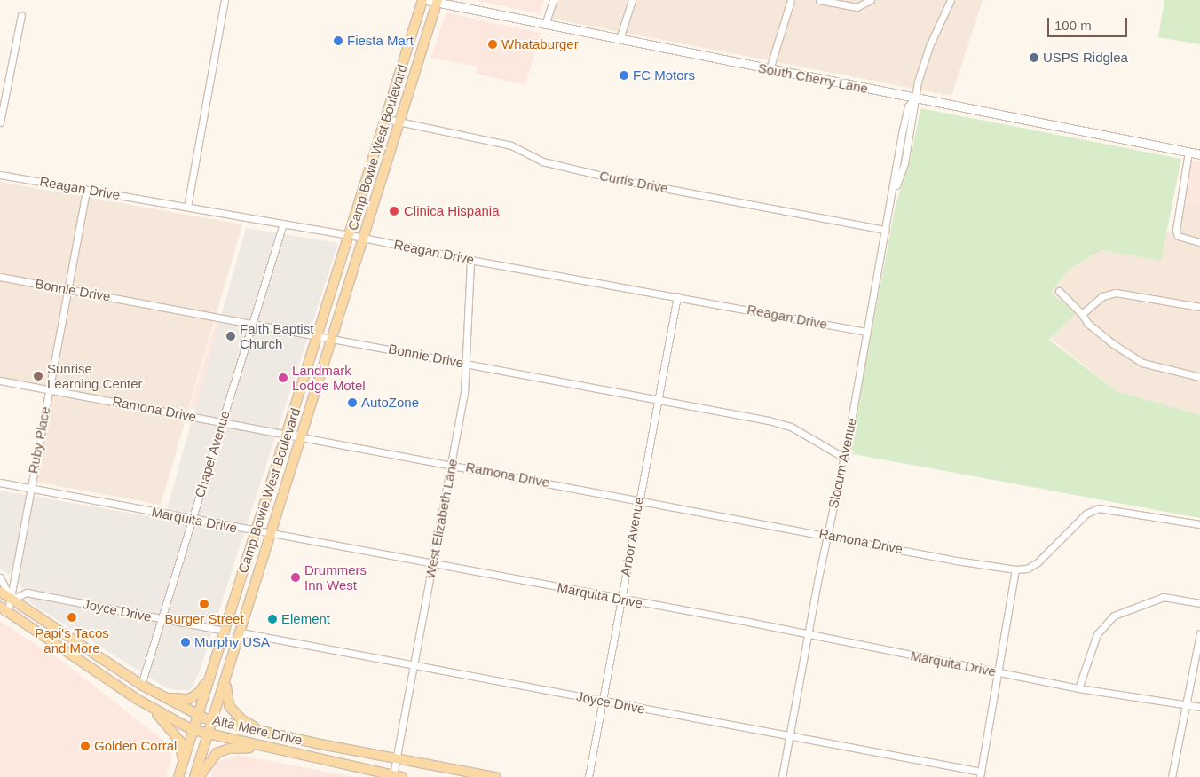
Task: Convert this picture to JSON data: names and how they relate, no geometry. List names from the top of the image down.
{
  "streets": {
    "main road": ["Camp Bowie West Boulevard", "Alta Mere Drive"],
    "street": [
      "South Cherry Lane",
      "Curtis Drive",
      "Reagan Drive",
      "Bonnie Drive",
      "Ramona Drive",
      "Ruby Place",
      "Chapel Avenue",
      "Slocum Avenue",
      "West Elizabeth Lane",
      "Marquita Drive",
      "Arbor Avenue",
      "Joyce Drive"
    ]
  },
  "crossings": [
    ["South Cherry Lane", "Camp Bowie West Boulevard"],
    ["South Cherry Lane", "Slocum Avenue"],
    ["Camp Bowie West Boulevard", "Curtis Drive"],
    ["Camp Bowie West Boulevard", "Reagan Drive"],
    ["Camp Bowie West Boulevard", "Bonnie Drive"],
    ["Camp Bowie West Boulevard", "Ramona Drive"],
    ["Camp Bowie West Boulevard", "Marquita Drive"],
    ["Camp Bowie West Boulevard", "Joyce Drive"],
    ["Camp Bowie West Boulevard", "Alta Mere Drive"],
    ["Curtis Drive", "Slocum Avenue"],
    ["Reagan Drive", "Ruby Place"],
    ["Reagan Drive", "Chapel Avenue"],
    ["Reagan Drive", "Slocum Avenue"],
    ["Reagan Drive", "West Elizabeth Lane"],
    ["Reagan Drive", "Arbor Avenue"],
    ["Bonnie Drive", "Ruby Place"],
    ["Bonnie Drive", "Chapel Avenue"],
    ["Bonnie Drive", "Slocum Avenue"],
    ["Bonnie Drive", "West Elizabeth Lane"],
    ["Bonnie Drive", "Arbor Avenue"],
    ["Ramona Drive", "Ruby Place"],
    ["Ramona Drive", "Chapel Avenue"],
    ["Ramona Drive", "Slocum Avenue"],
    ["Ramona Drive", "West Elizabeth Lane"],
    ["Ramona Drive", "Arbor Avenue"],
    ["Ruby Place", "Marquita Drive"],
    ["Ruby Place", "Joyce Drive"],
    ["Ruby Place", "Alta Mere Drive"],
    ["Chapel Avenue", "Marquita Drive"],
    ["Chapel Avenue", "Joyce Drive"],
    ["Chapel Avenue", "Alta Mere Drive"],
    ["Slocum Avenue", "Marquita Drive"],
    ["Slocum Avenue", "Joyce Drive"],
    ["West Elizabeth Lane", "Marquita Drive"],
    ["West Elizabeth Lane", "Joyce Drive"],
    ["West Elizabeth Lane", "Alta Mere Drive"],
    ["Marquita Drive", "Arbor Avenue"],
    ["Arbor Avenue", "Joyce Drive"],
    ["Joyce Drive", "Alta Mere Drive"]
  ],
  "places": [
    "Fiesta Mart",
    "Whataburger",
    "USPS Ridglea",
    "FC Motors",
    "Clinica Hispania",
    "Faith Baptist Church",
    "Sunrise Learning Center",
    "Landmark Lodge Motel",
    "AutoZone",
    "Drummers Inn West",
    "Burger Street",
    "Papi's Tacos and More",
    "Element",
    "Murphy USA",
    "Golden Corral"
  ],
  "scale_bar": "100 m"
}
